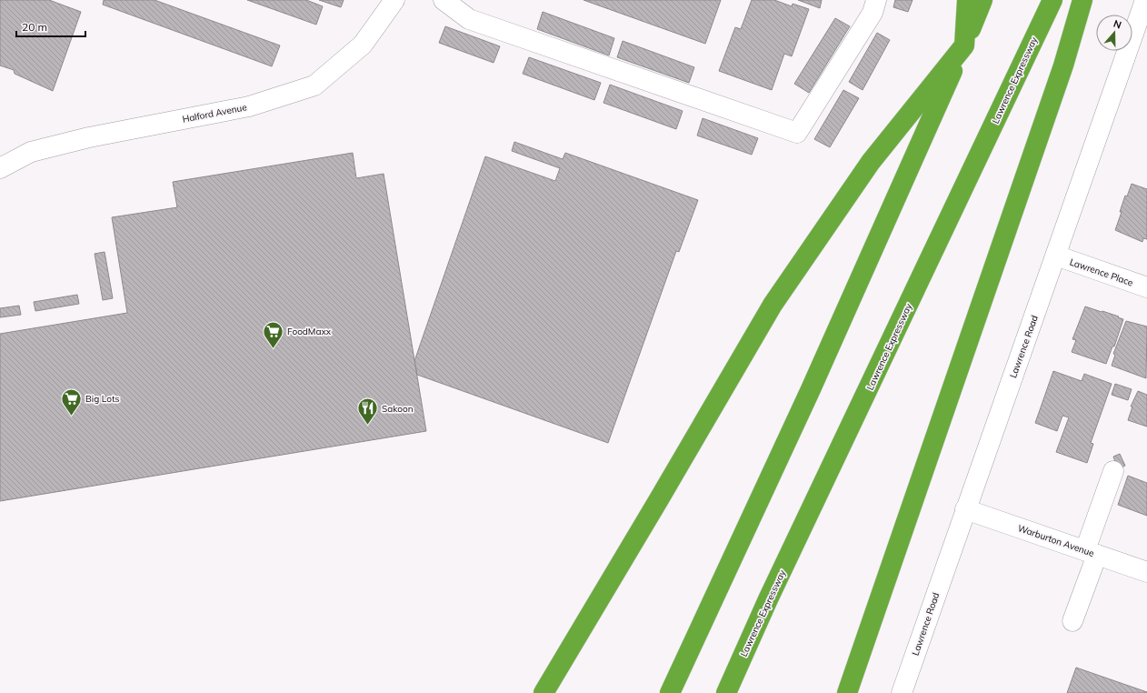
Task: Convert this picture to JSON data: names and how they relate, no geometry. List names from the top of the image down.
{
  "streets": {
    "highway": ["Lawrence Expressway"],
    "street": [
      "Halford Avenue",
      "Lawrence Place",
      "Lawrence Road",
      "Warburton Avenue"
    ]
  },
  "crossings": [
    ["Lawrence Place", "Lawrence Road"],
    ["Lawrence Road", "Warburton Avenue"]
  ],
  "places": {
    "supermarket": ["FoodMaxx", "Big Lots"],
    "restaurant": ["Sakoon"]
  },
  "scale_bar": "20 m",
  "north": "top"
}
